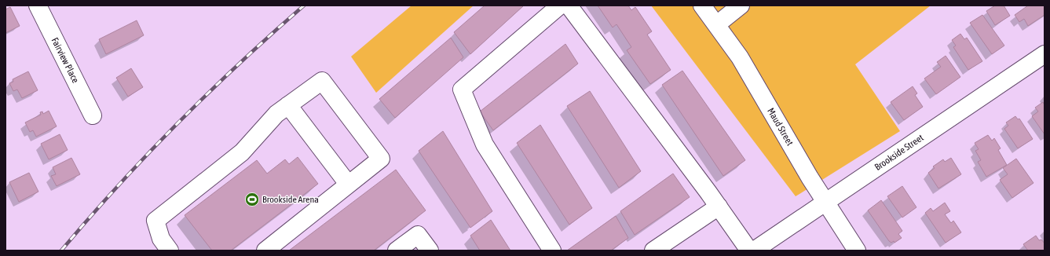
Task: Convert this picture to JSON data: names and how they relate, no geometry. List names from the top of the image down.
{
  "streets": {
    "street": ["Fairview Place", "Maud Street", "Brookside Street"]
  },
  "crossings": [
    ["Maud Street", "Brookside Street"]
  ],
  "places": {
    "sports": ["Brookside Arena"]
  }
}
